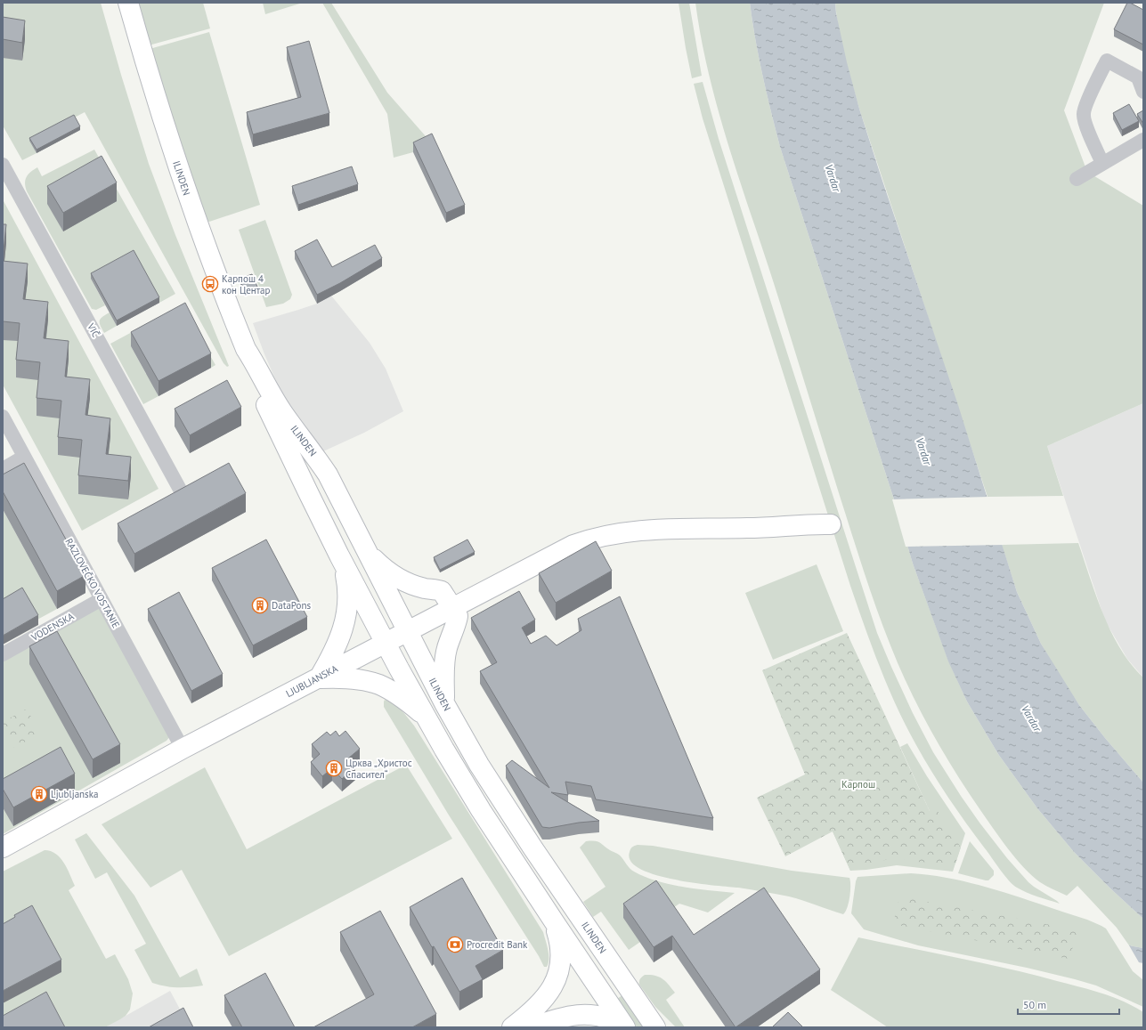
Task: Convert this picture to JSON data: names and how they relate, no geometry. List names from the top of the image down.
{
  "streets": {
    "street": [
      "ILINDEN",
      "VIČ",
      "RAZLOVEČKO VOSTANIE",
      "VODENSKA",
      "LJUBLJANSKA"
    ]
  },
  "crossings": [
    ["ILINDEN", "LJUBLJANSKA"],
    ["RAZLOVEČKO VOSTANIE", "VODENSKA"],
    ["RAZLOVEČKO VOSTANIE", "LJUBLJANSKA"]
  ],
  "water": ["Vardar"],
  "parks": ["Карпош"],
  "places": {
    "bus stop": ["Карпош 4 кон Центар"],
    "building": ["DataPons", "Црква „Христос Спасител“", "Ljubljanska"],
    "bank": ["Procredit Bank"]
  },
  "scale_bar": "50 m"
}
